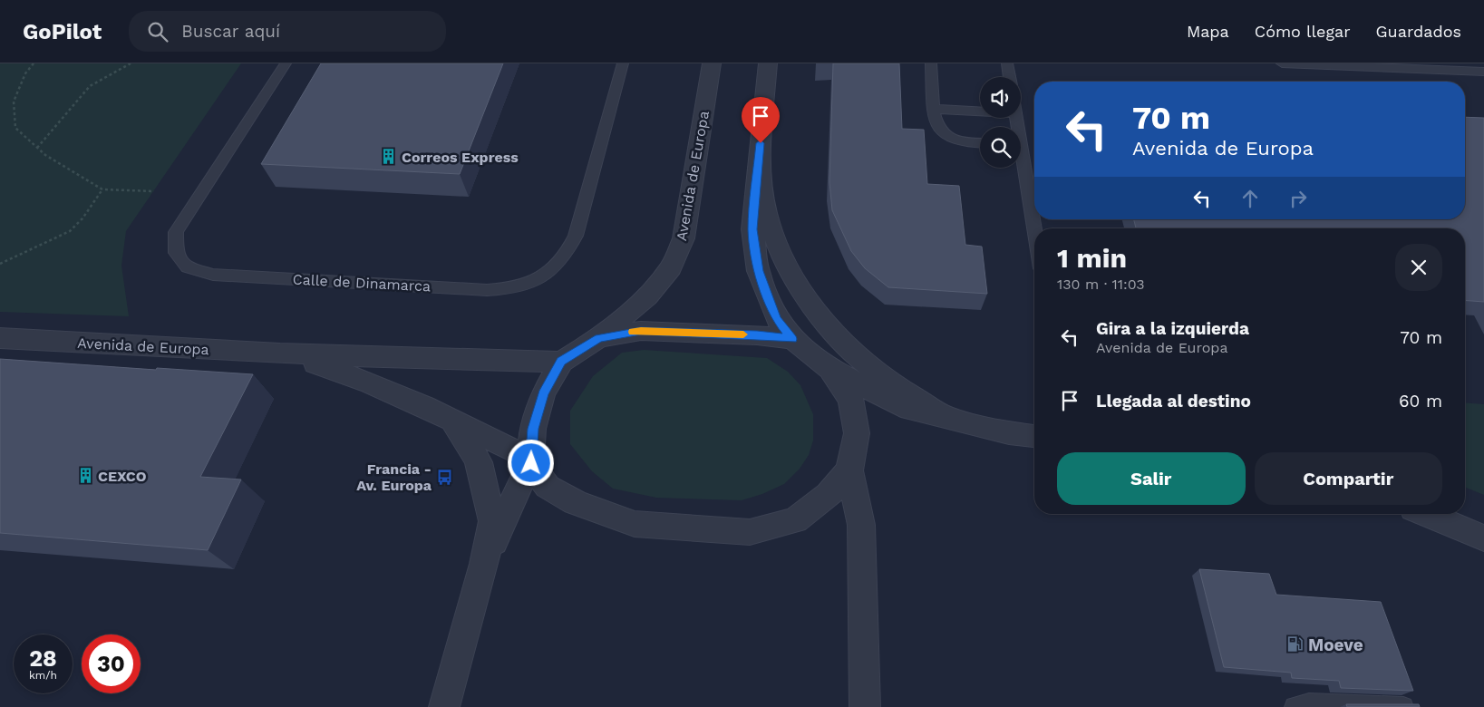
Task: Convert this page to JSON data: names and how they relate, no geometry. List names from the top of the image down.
{
  "streets": {
    "street": ["Avenida de Europa"],
    "lane": ["Calle de Dinamarca"]
  },
  "places": {
    "building": ["Correos Express", "CEXCO"],
    "bus stop": ["Francia - Av. Europa"],
    "fuel station": ["Moeve"]
  },
  "page": {
    "header": "GoPilot",
    "search": "Buscar aquí",
    "nav": ["Mapa", "Cómo llegar", "Guardados"],
    "turn": ["70 m", "Avenida de Europa"],
    "heading": ["1 min", "130 m · 11:03"],
    "list": [
      {
        "name": "Gira a la izquierda",
        "note": "Avenida de Europa",
        "value": "70 m"
      },
      {
        "name": "Llegada al destino",
        "value": "60 m"
      }
    ],
    "buttons": ["Salir", "Compartir"],
    "speed": "28 km/h",
    "limit": "30"
  }
}
